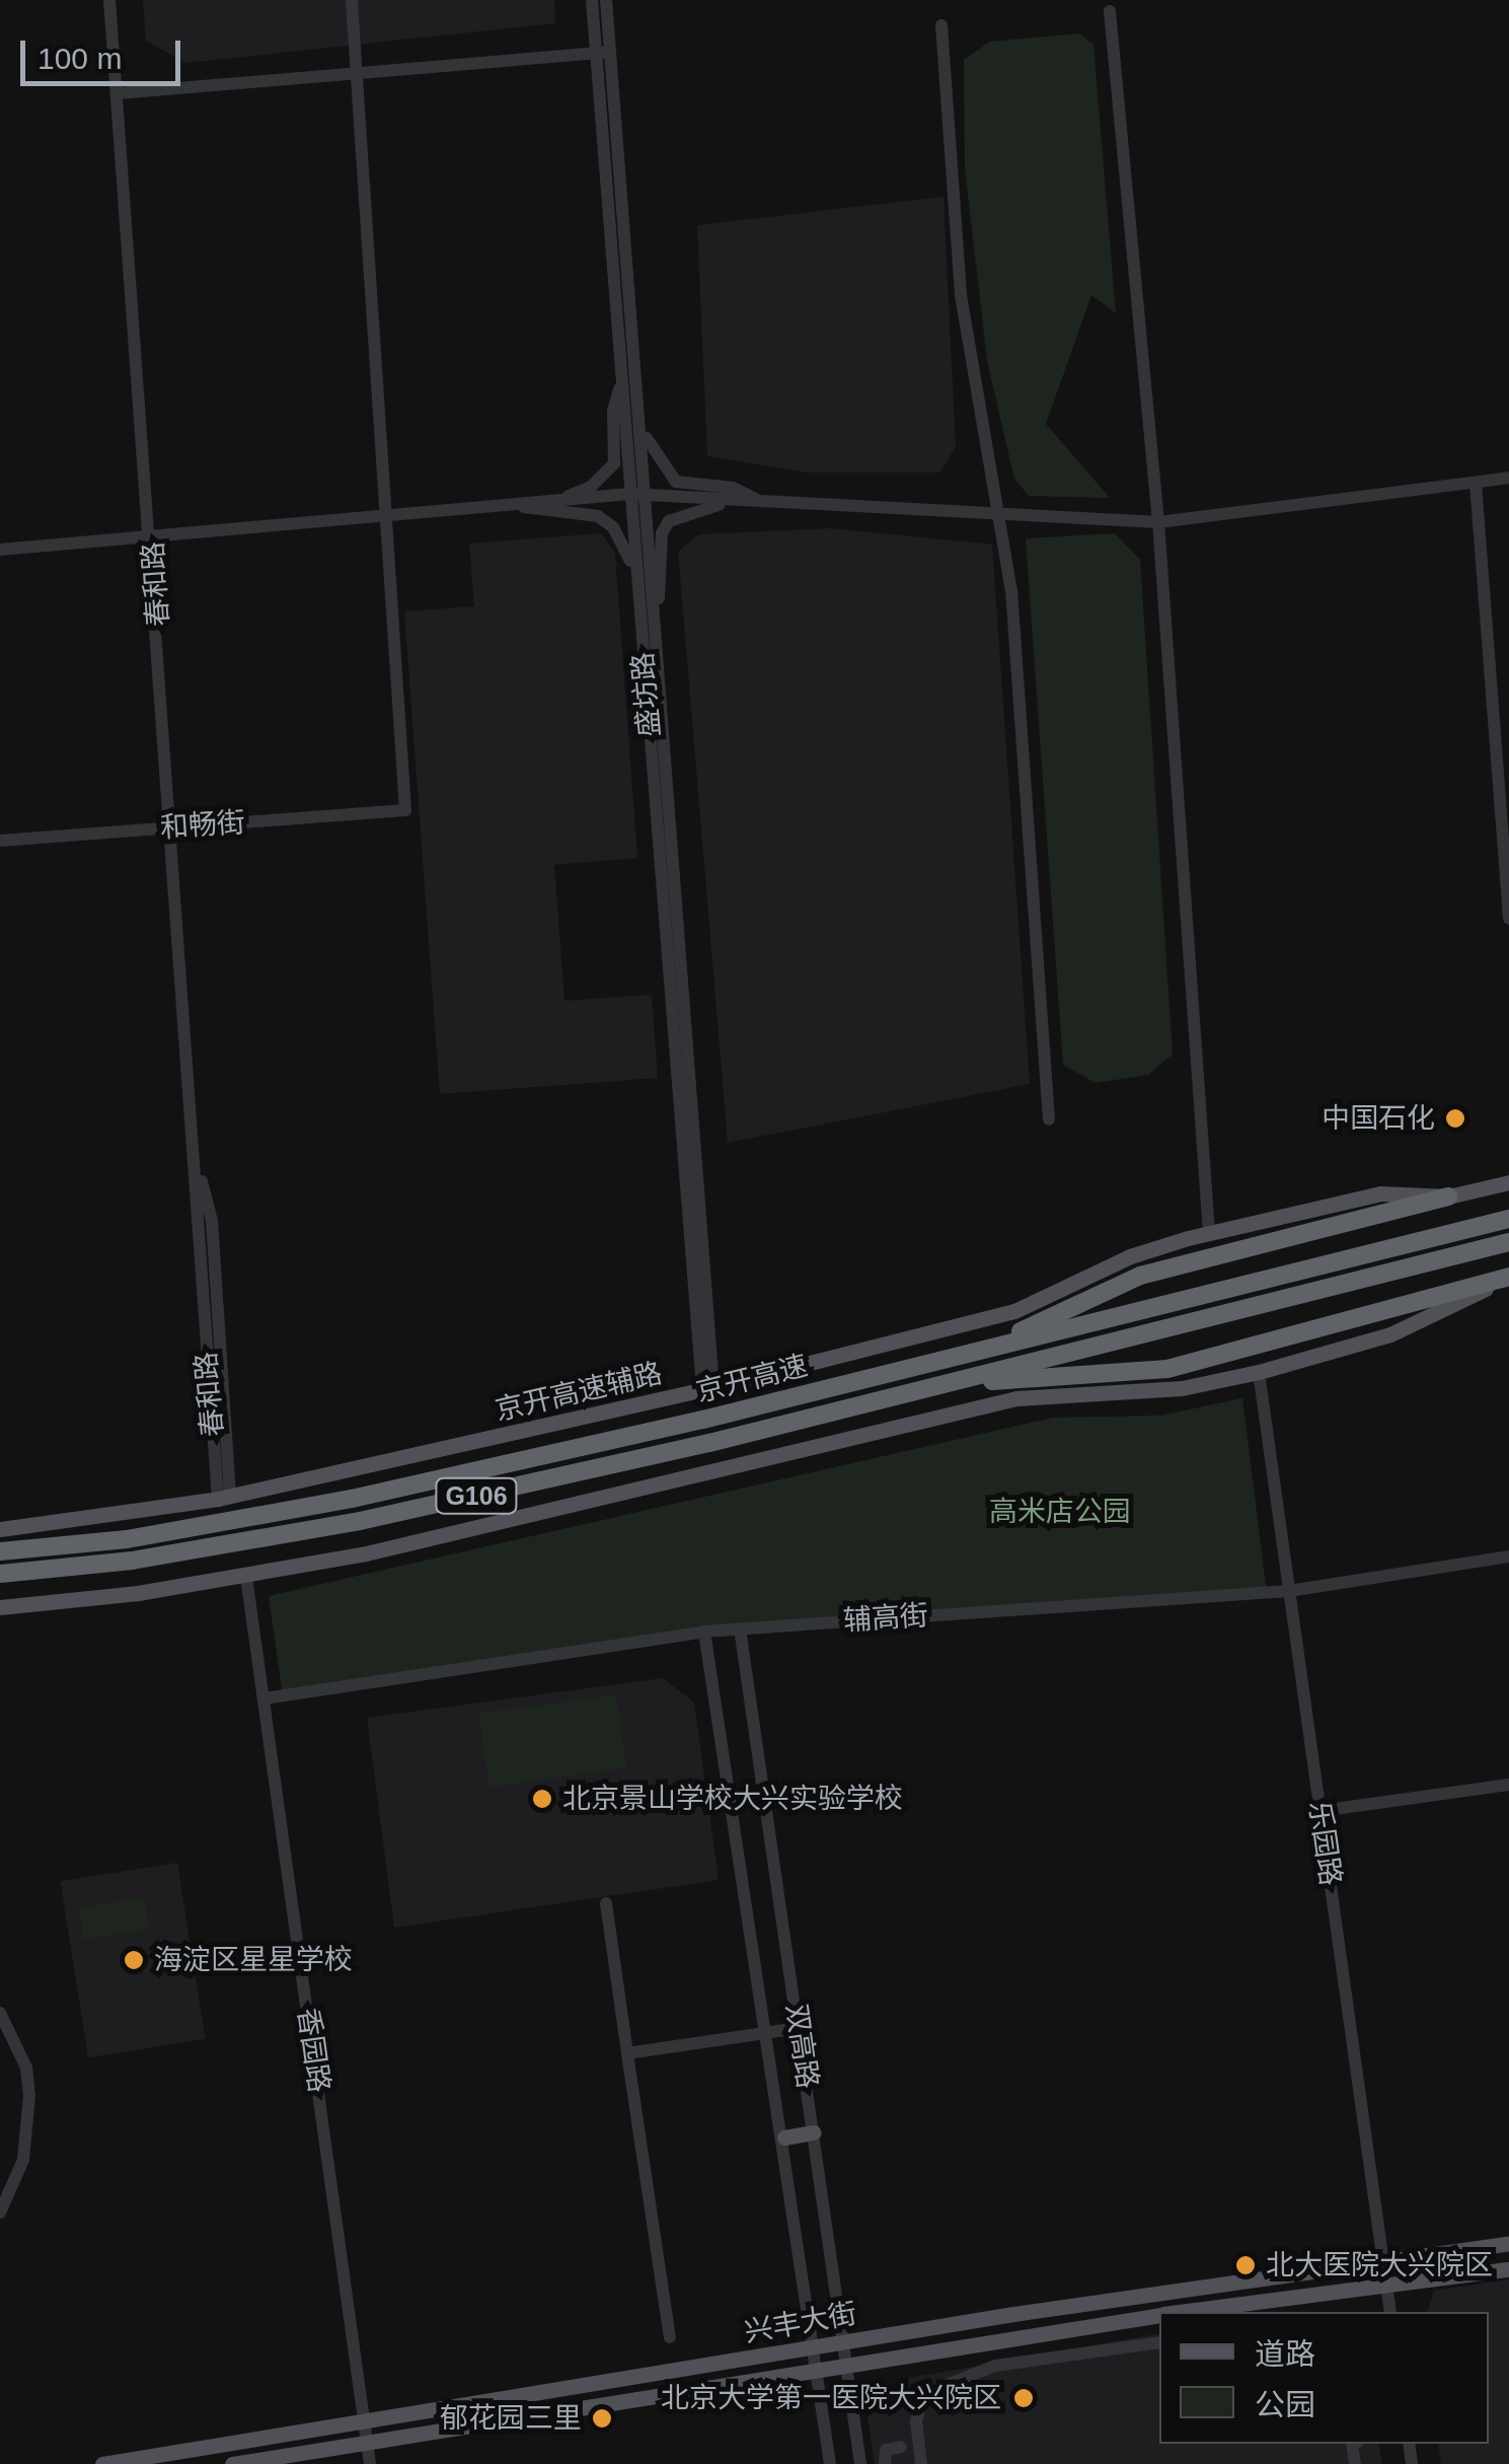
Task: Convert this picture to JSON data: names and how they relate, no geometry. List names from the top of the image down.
{
  "streets": {
    "highway": ["京开高速", "G106"],
    "main road": ["京开高速辅路", "兴丰大街"],
    "street": [
      "春和路",
      "盛坊路",
      "和畅街",
      "辅高街",
      "乐园路",
      "双高路",
      "香园路"
    ]
  },
  "crossings": [
    ["春和路", "和畅街"],
    ["春和路", "京开高速辅路"],
    ["盛坊路", "京开高速辅路"],
    ["辅高街", "乐园路"],
    ["辅高街", "双高路"],
    ["辅高街", "香园路"],
    ["乐园路", "兴丰大街"],
    ["双高路", "兴丰大街"],
    ["香园路", "兴丰大街"]
  ],
  "parks": ["高米店公园"],
  "places": [
    "中国石化",
    "北京景山学校大兴实验学校",
    "海淀区星星学校",
    "北大医院大兴院区",
    "北京大学第一医院大兴院区",
    "郁花园三里"
  ],
  "legend": ["道路", "公园"],
  "scale_bar": "100 m"
}
